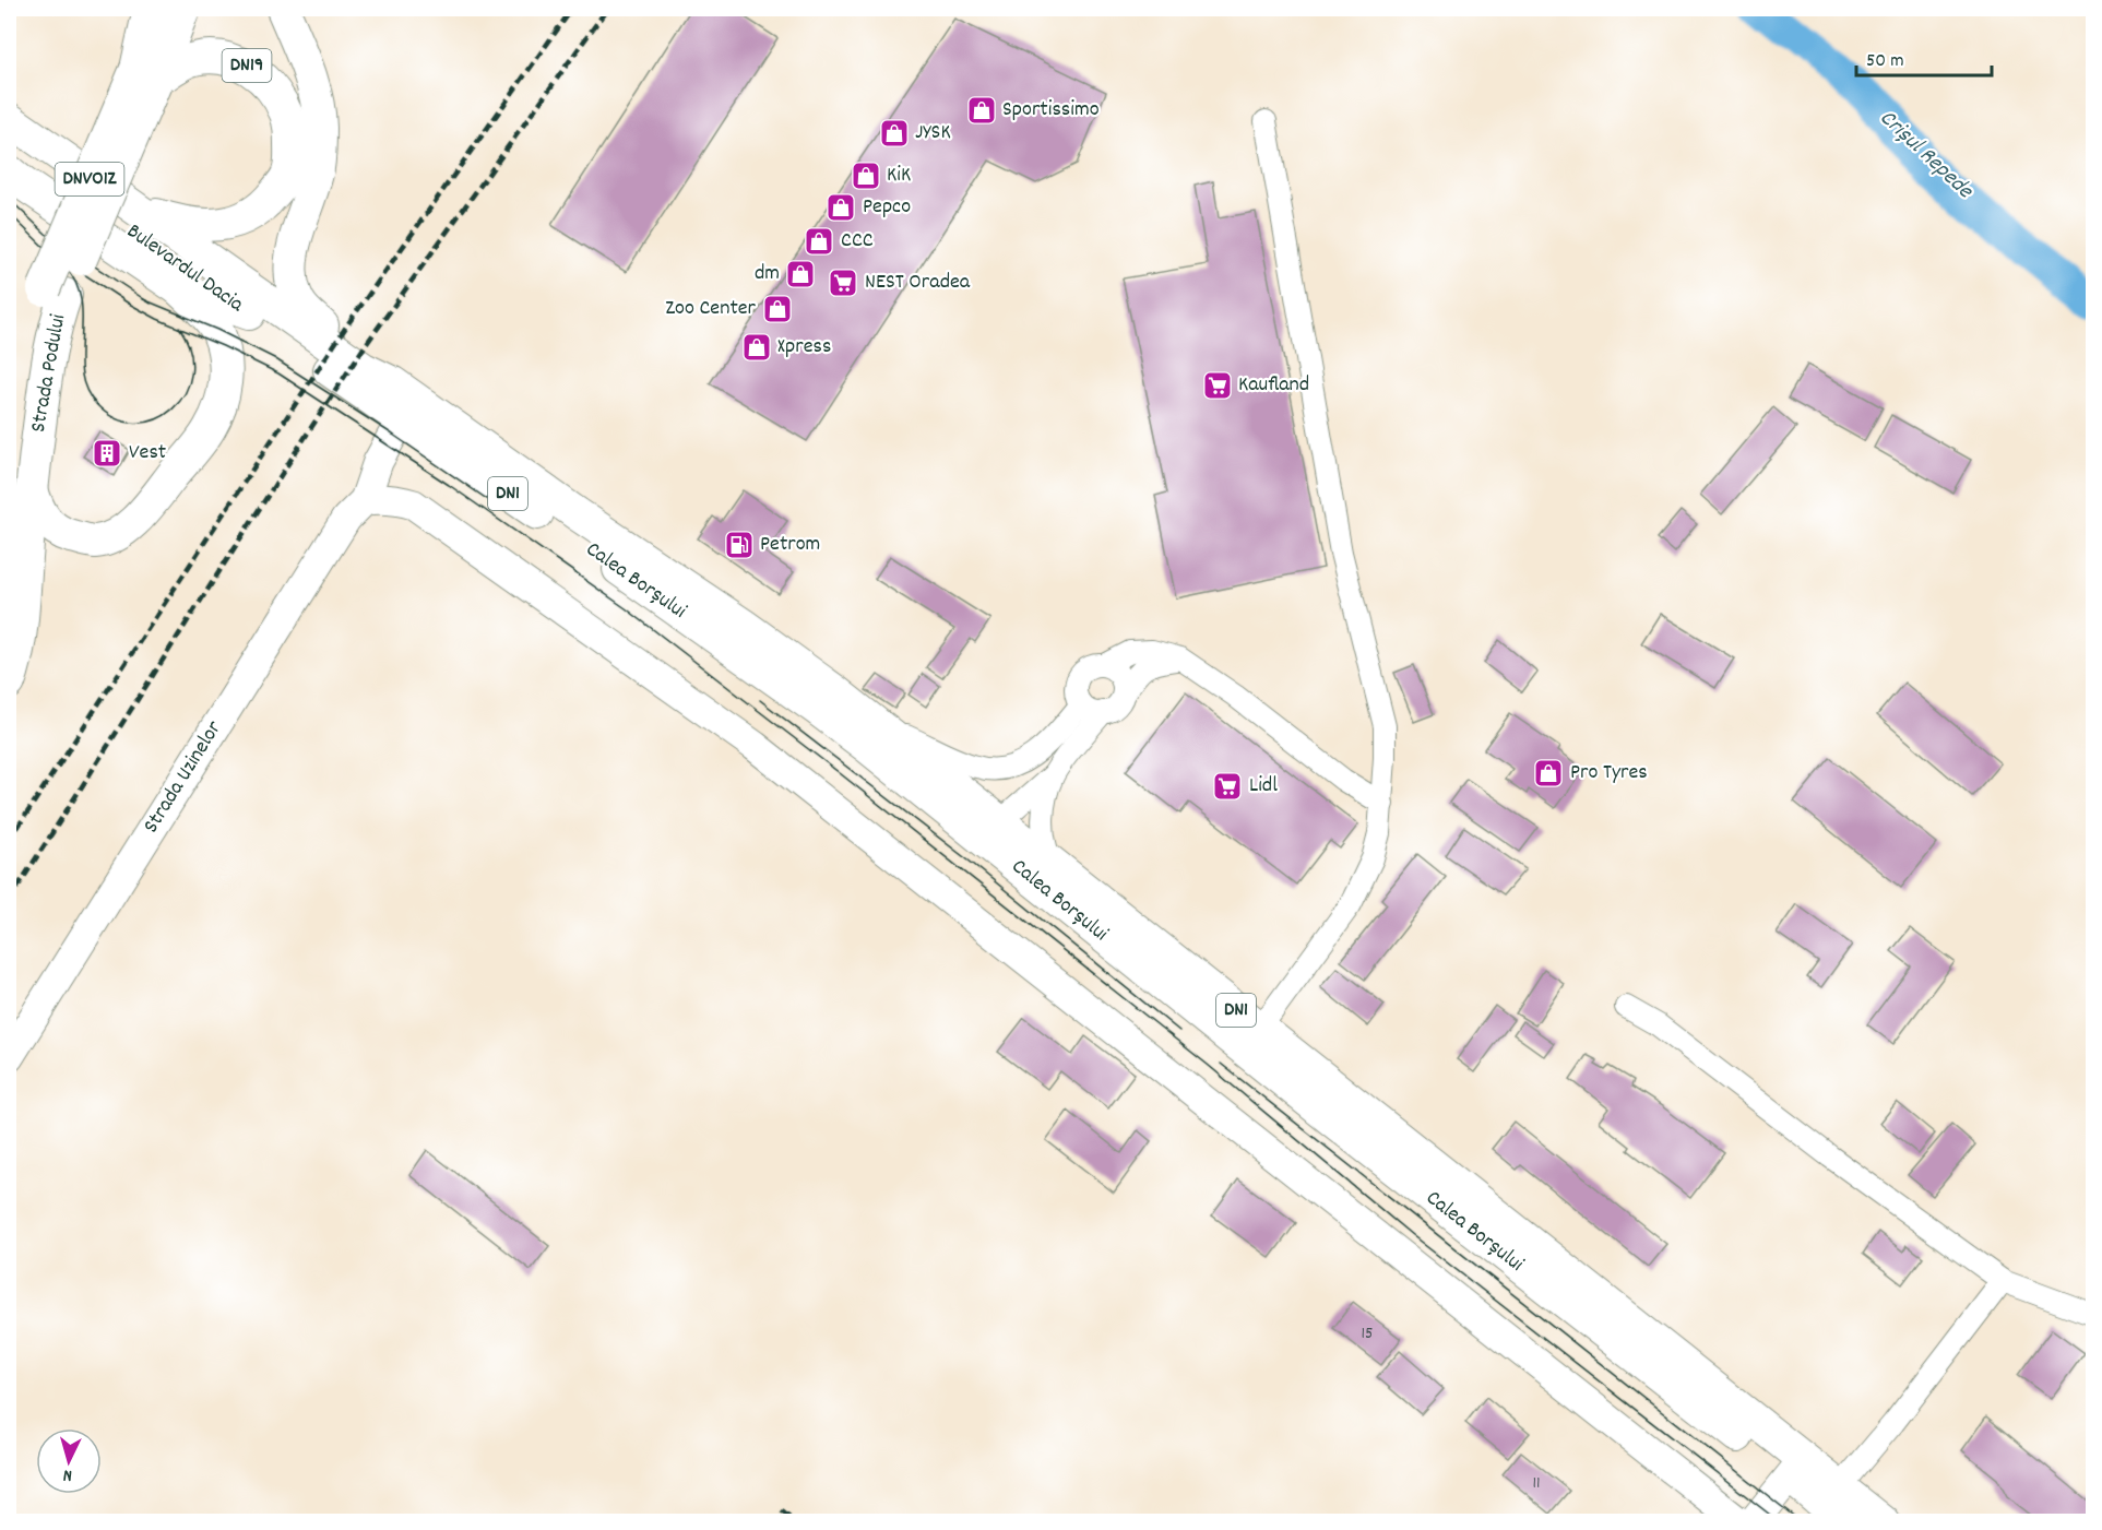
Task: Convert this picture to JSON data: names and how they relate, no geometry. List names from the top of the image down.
{
  "streets": {
    "main road": [
      "DN19",
      "DNVO1Z",
      "Bulevardul Dacia",
      "Strada Podului",
      "DN1",
      "Calea Borșului"
    ],
    "street": ["Strada Uzinelor"]
  },
  "crossings": [
    ["DN19", "DNVO1Z"],
    ["DN19", "Bulevardul Dacia"],
    ["DN19", "Strada Podului"],
    ["DNVO1Z", "Strada Podului"],
    ["Bulevardul Dacia", "Calea Borșului"]
  ],
  "water": ["Crișul Repede"],
  "places": {
    "shop": [
      "Sportissimo",
      "JYSK",
      "KiK",
      "Pepco",
      "CCC",
      "dm",
      "Zoo Center",
      "Xpress",
      "Pro Tyres"
    ],
    "supermarket": ["NEST Oradea", "Kaufland", "Lidl"],
    "building": ["Vest"],
    "fuel station": ["Petrom"]
  },
  "house_numbers": ["15", "11"],
  "scale_bar": "50 m",
  "north": "bottom"
}
